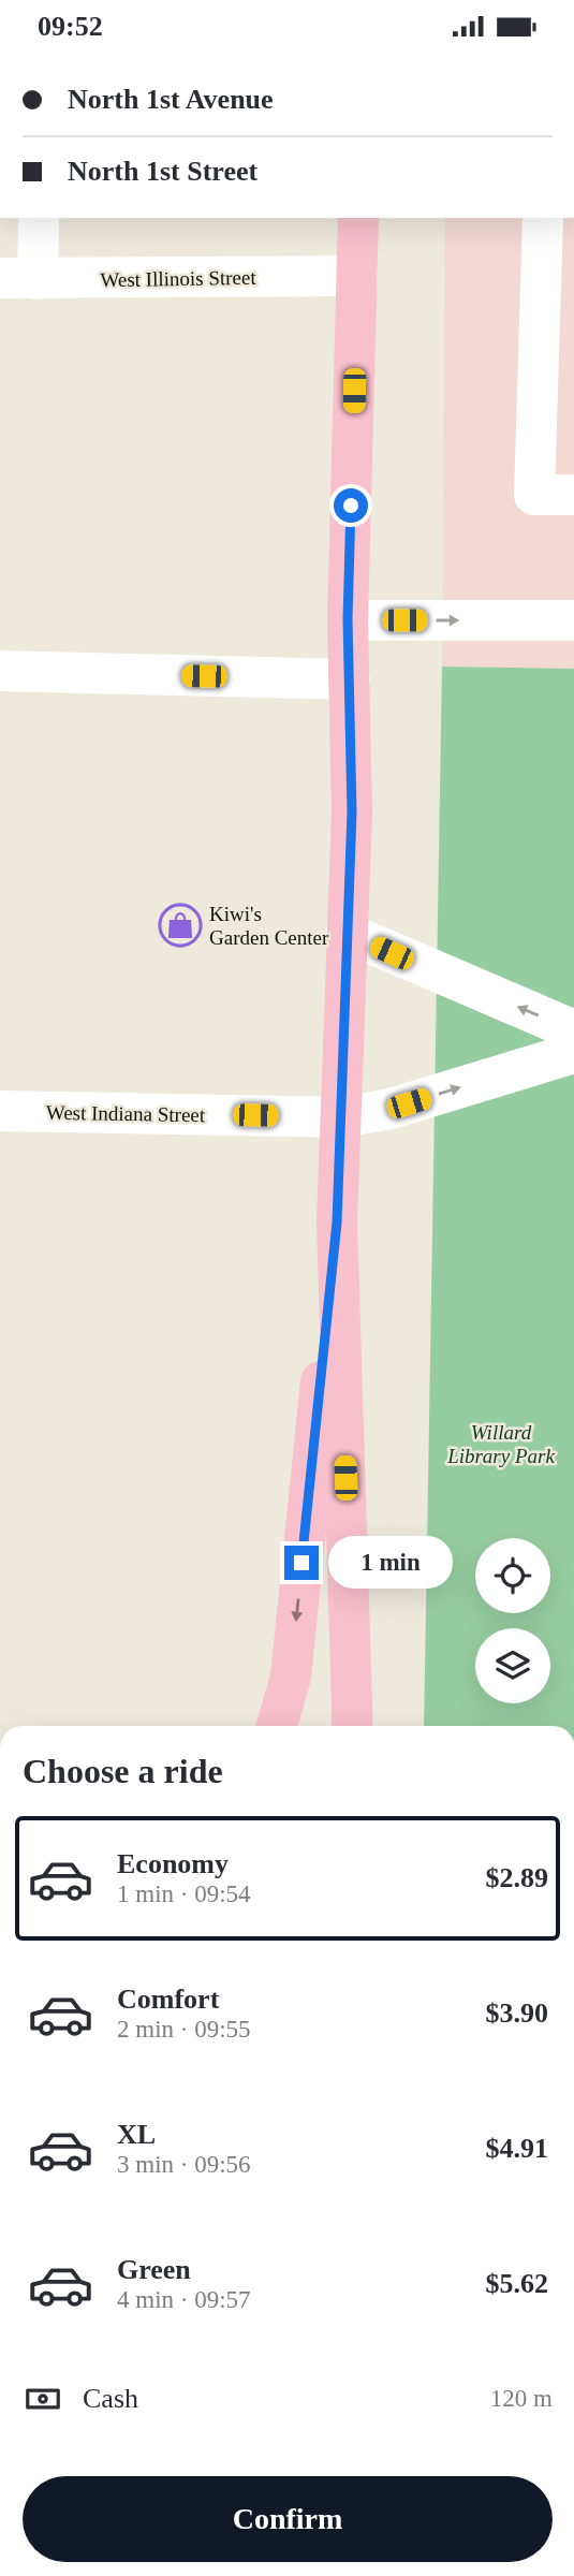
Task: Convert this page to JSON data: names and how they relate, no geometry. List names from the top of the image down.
{
  "streets": {
    "street": ["West Illinois Street", "West Indiana Street"]
  },
  "one_way": ["West Indiana Street"],
  "parks": ["Willard Library Park"],
  "places": {
    "shop": ["Kiwi's Garden Center"]
  },
  "page": {
    "status": "09:52",
    "banner": ["North 1st Avenue", "North 1st Street"],
    "bubble": "1 min",
    "heading": "Choose a ride",
    "list": [
      {
        "name": "Economy",
        "note": "1 min · 09:54",
        "value": "$2.89"
      },
      {
        "name": "Comfort",
        "note": "2 min · 09:55",
        "value": "$3.90"
      },
      {
        "name": "XL",
        "note": "3 min · 09:56",
        "value": "$4.91"
      },
      {
        "name": "Green",
        "note": "4 min · 09:57",
        "value": "$5.62"
      }
    ],
    "pay": ["Cash", "120 m"],
    "buttons": "Confirm"
  }
}
